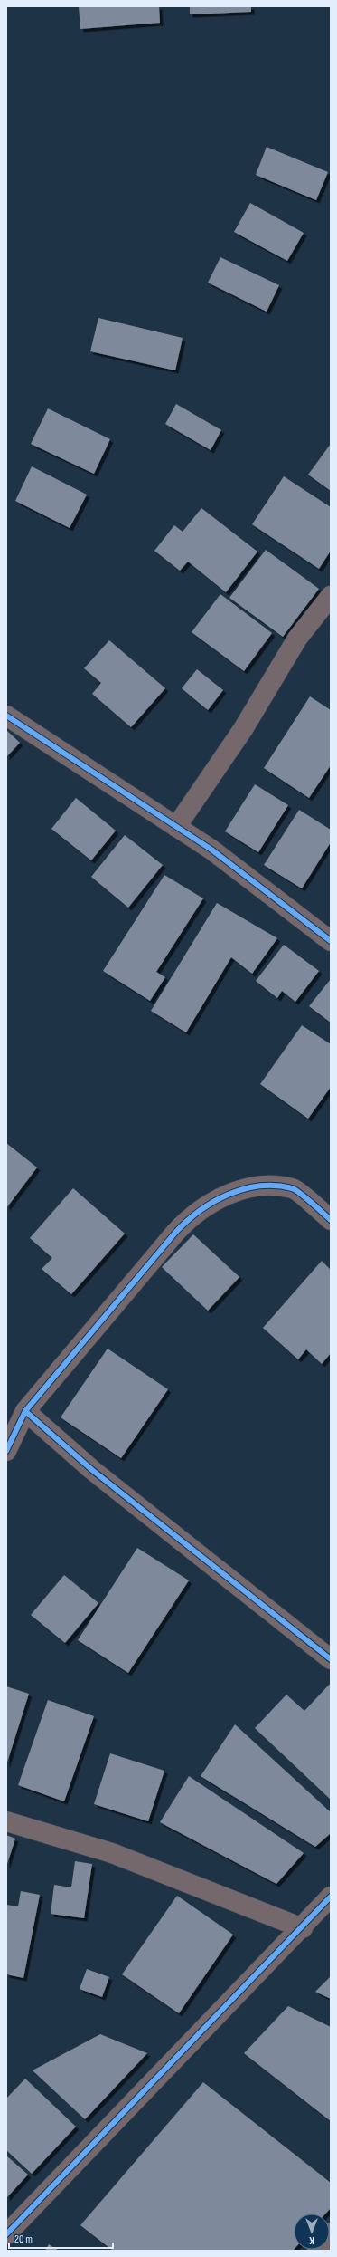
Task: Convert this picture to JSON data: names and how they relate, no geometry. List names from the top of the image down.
{
  "scale_bar": "20 m",
  "north": "bottom"
}
